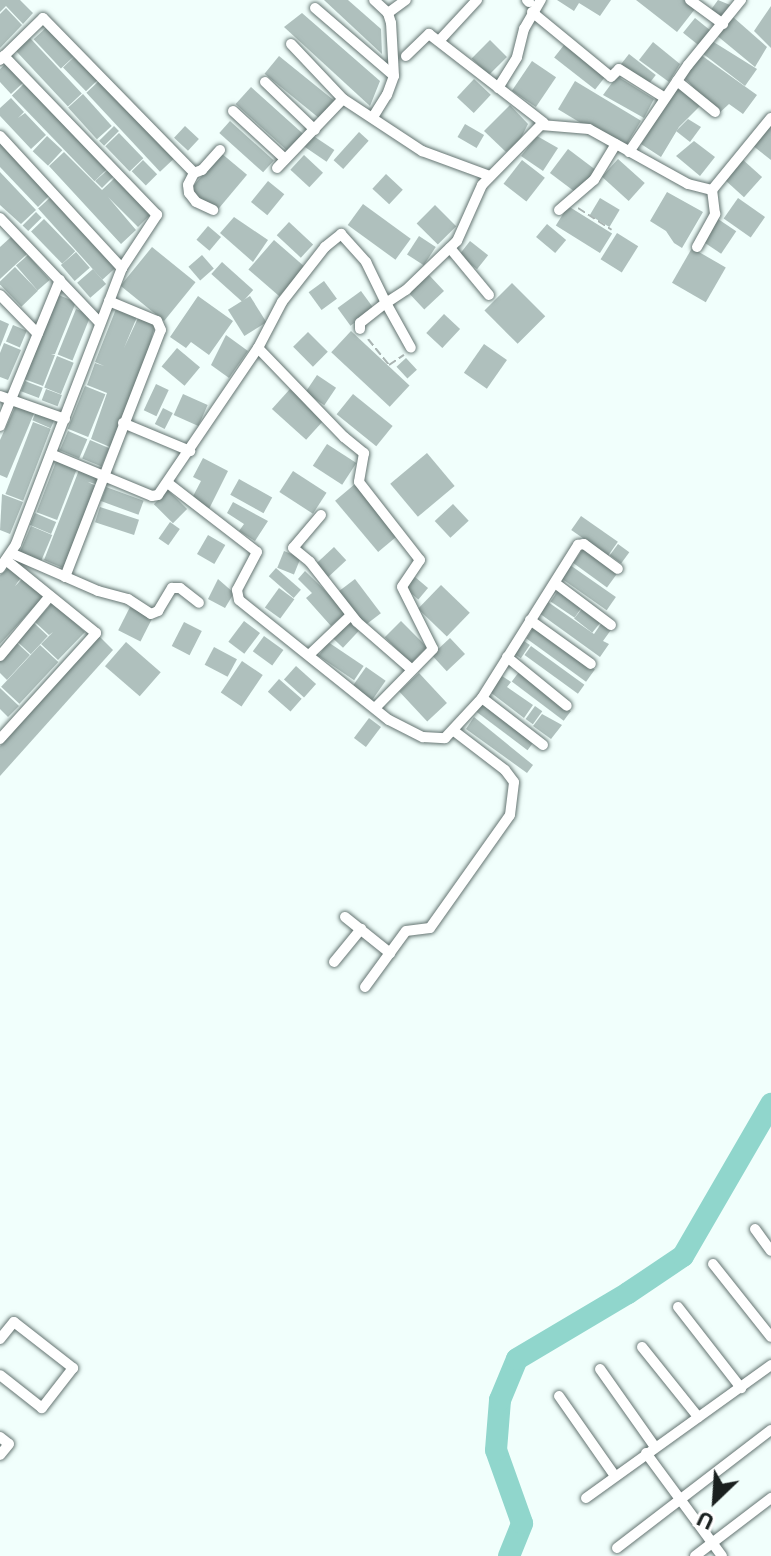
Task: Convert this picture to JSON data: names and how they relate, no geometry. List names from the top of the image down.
{
  "north": "bottom left"
}
